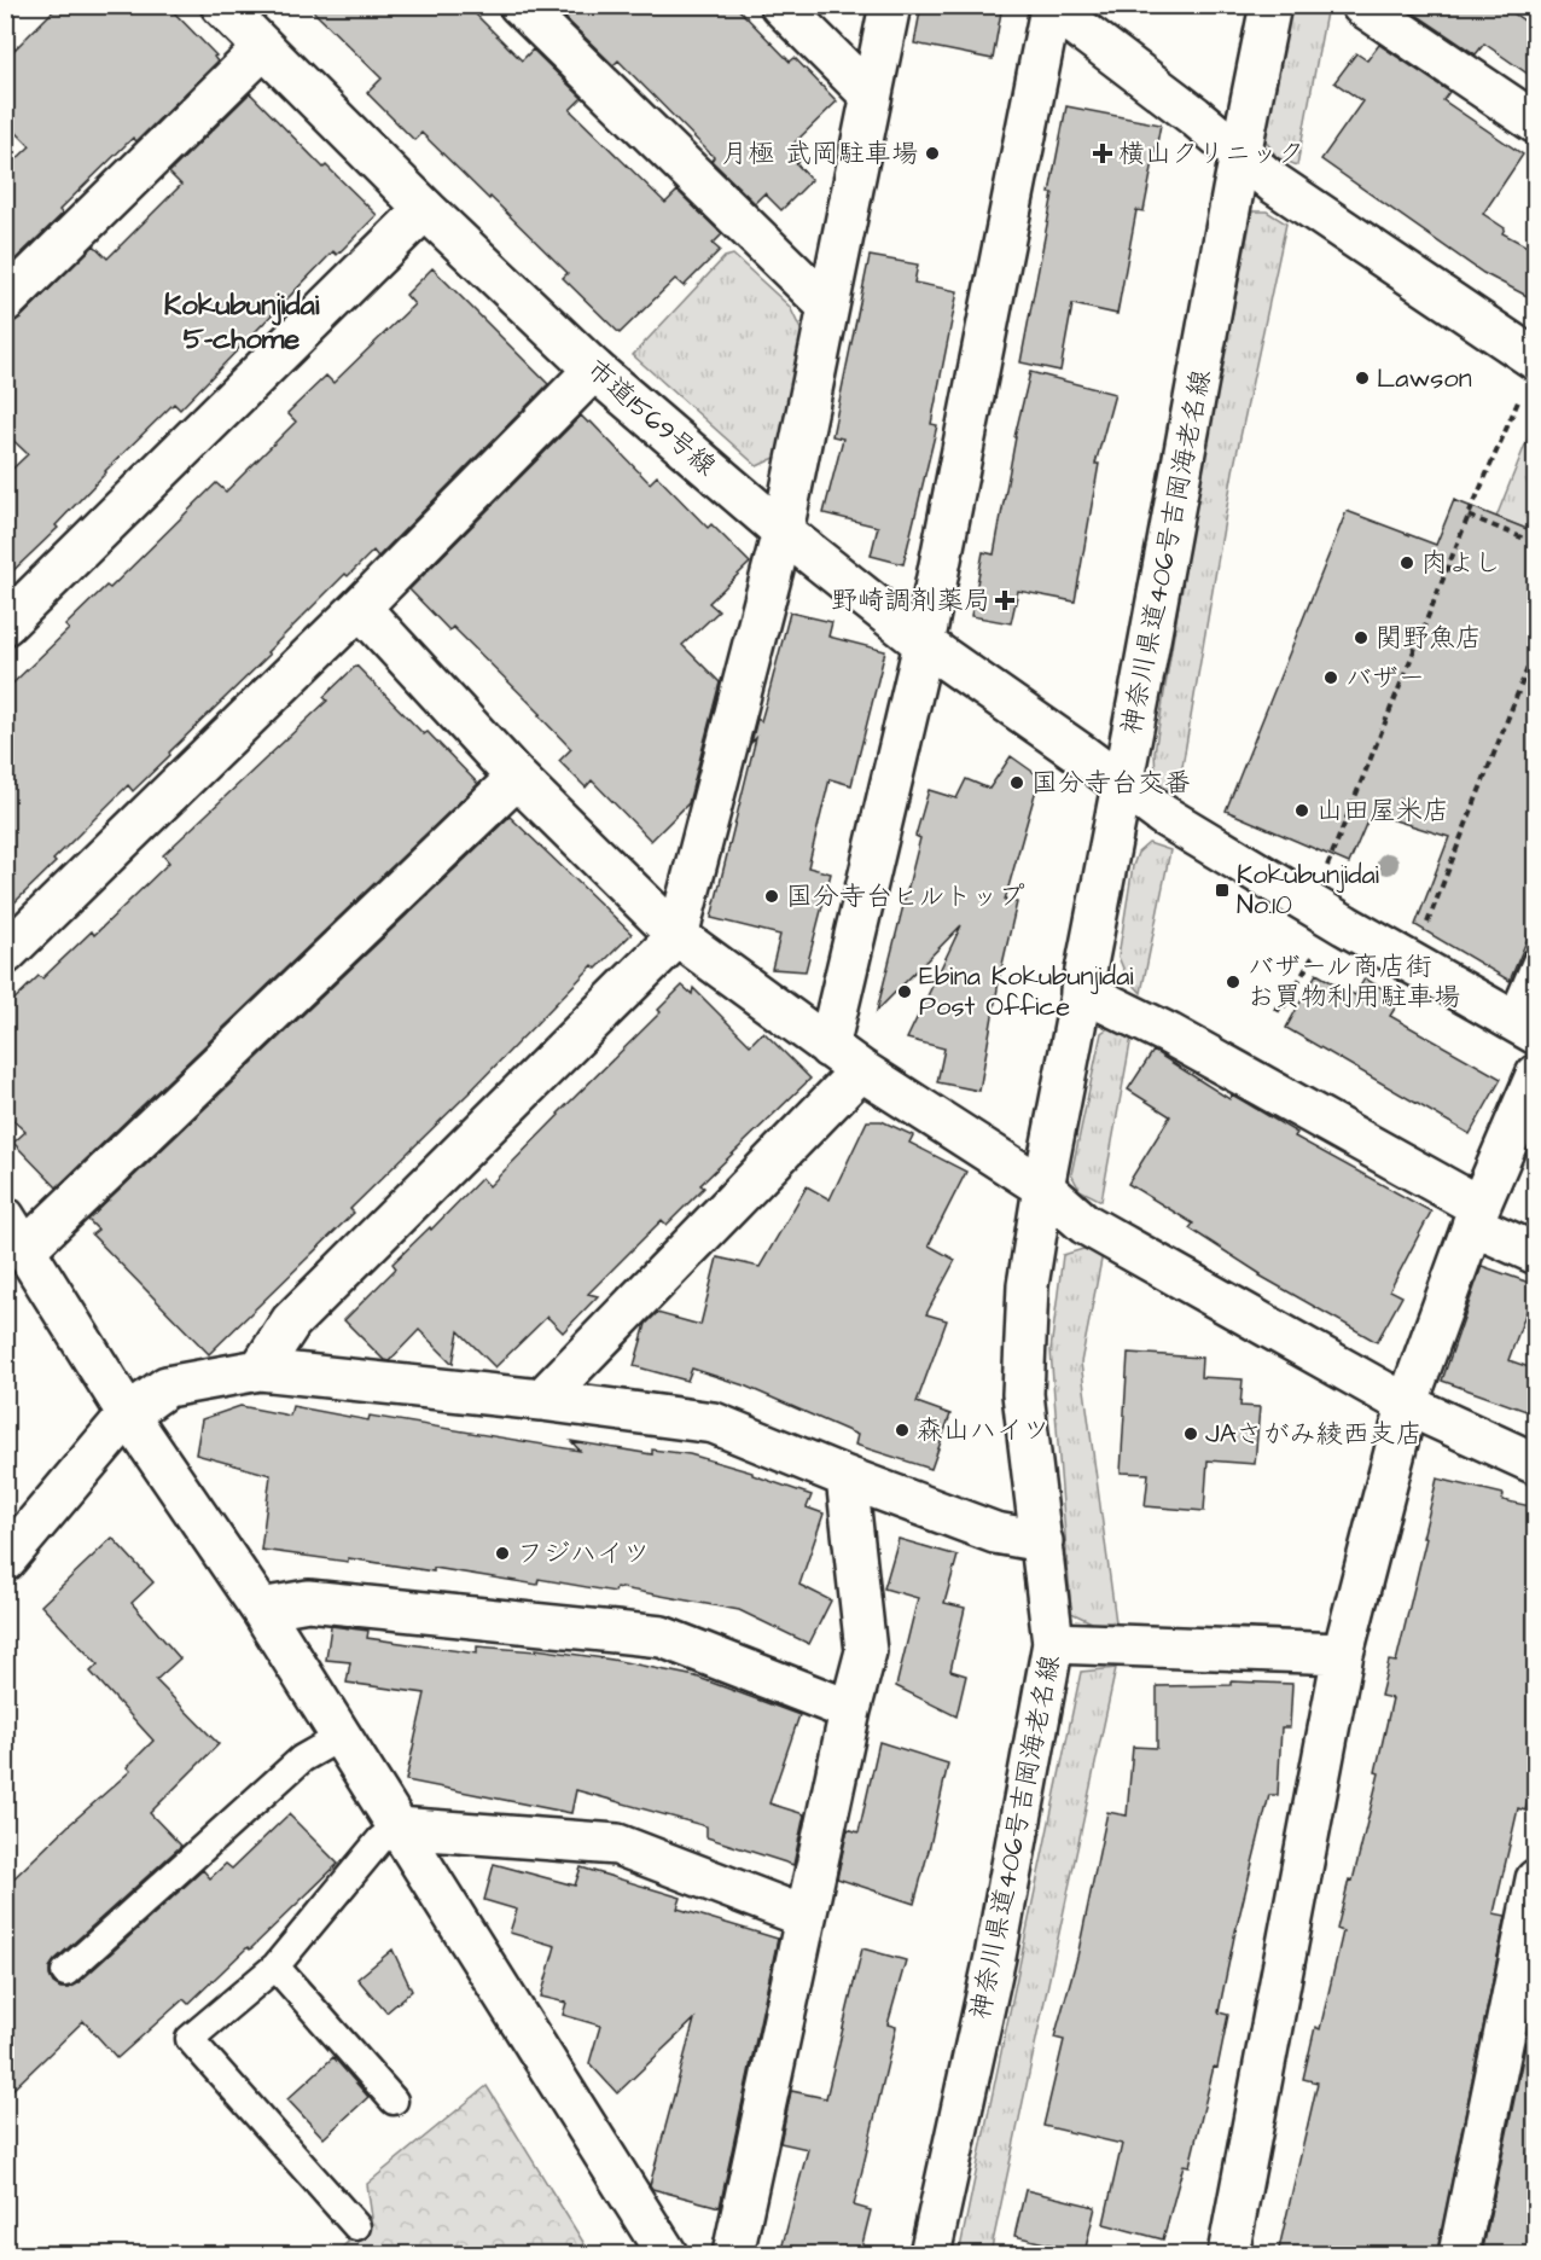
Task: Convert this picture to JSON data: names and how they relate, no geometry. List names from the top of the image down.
{
  "streets": {
    "street": ["市道1569号線", "神奈川県道406号吉岡海老名線"]
  },
  "crossings": [
    ["市道1569号線", "神奈川県道406号吉岡海老名線"]
  ],
  "districts": ["Kokubunjidai 5-chome"],
  "places": {
    "other": [
      "月極 武岡駐車場",
      "Lawson",
      "肉よし",
      "関野魚店",
      "バザー",
      "国分寺台交番",
      "山田屋米店",
      "国分寺台ヒルトップ",
      "バザール商店街 お買物利用駐車場",
      "Ebina Kokubunjidai Post Office",
      "森山ハイツ",
      "JAさがみ綾西支店",
      "フジハイツ"
    ],
    "health": ["横山クリニック", "野崎調剤薬局"],
    "transit": ["Kokubunjidai No.10"]
  }
}
